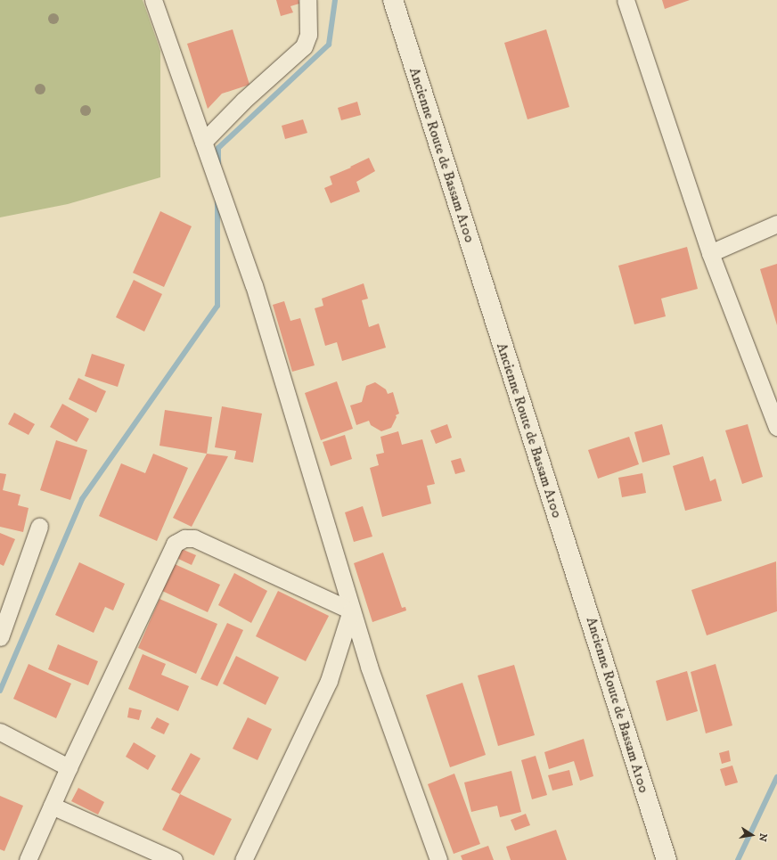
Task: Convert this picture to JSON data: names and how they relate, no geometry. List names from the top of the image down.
{
  "streets": {
    "main road": ["Ancienne Route de Bassam A100"]
  },
  "north": "right"
}
